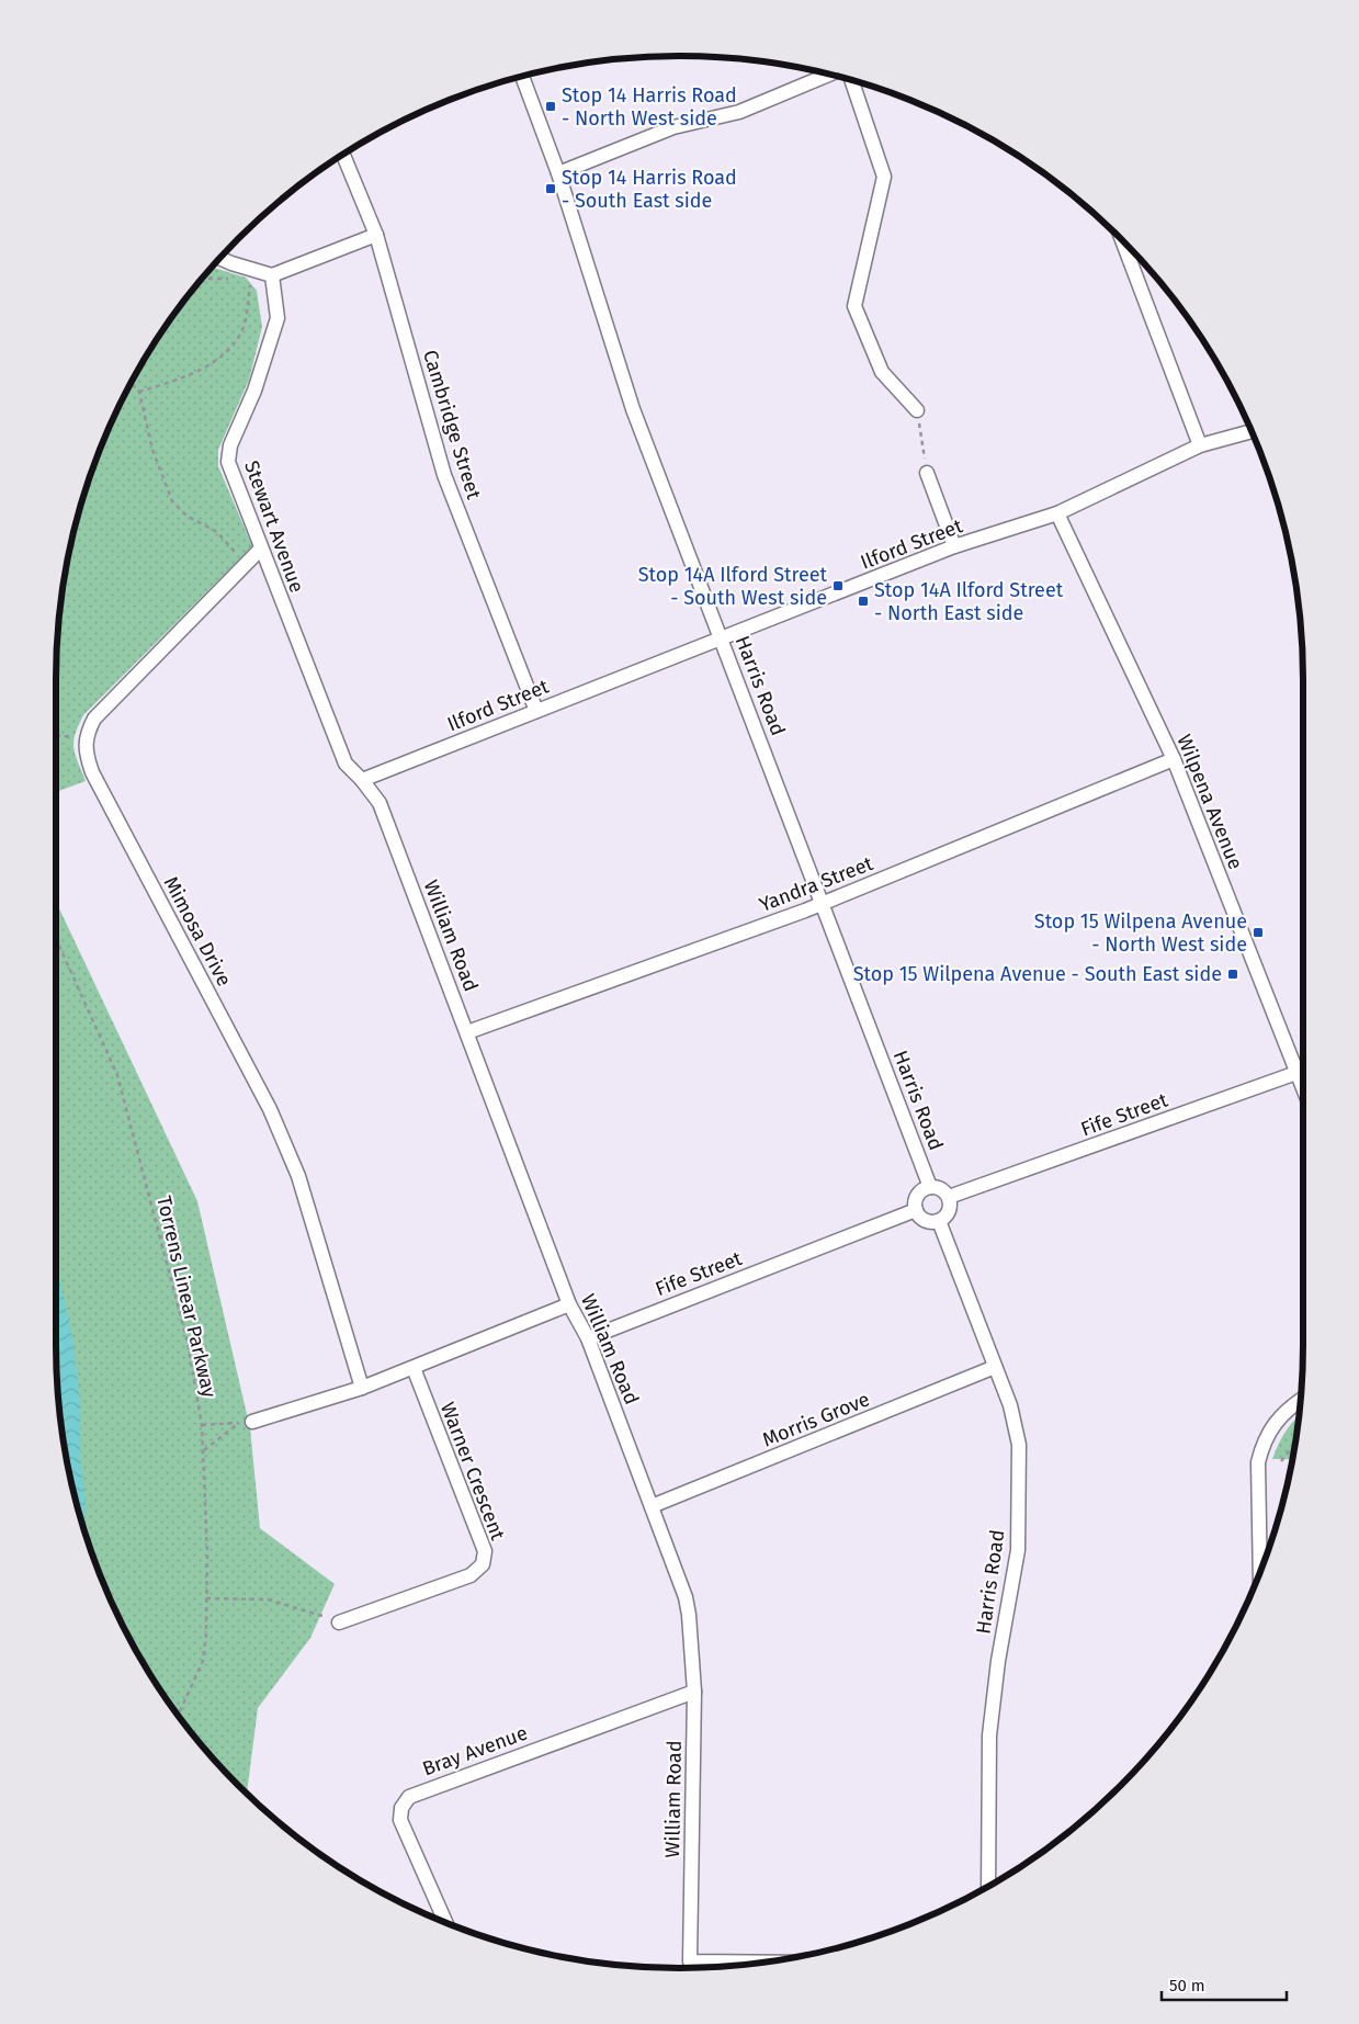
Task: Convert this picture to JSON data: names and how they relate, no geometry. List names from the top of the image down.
{
  "streets": {
    "street": [
      "Cambridge Street",
      "Stewart Avenue",
      "Ilford Street",
      "Harris Road",
      "Wilpena Avenue",
      "Yandra Street",
      "Mimosa Drive",
      "William Road",
      "Fife Street",
      "Morris Grove",
      "Warner Crescent",
      "Bray Avenue"
    ],
    "path": ["Torrens Linear Parkway"]
  },
  "crossings": [
    ["Cambridge Street", "Ilford Street"],
    ["Stewart Avenue", "Ilford Street"],
    ["Stewart Avenue", "William Road"],
    ["Ilford Street", "Harris Road"],
    ["Ilford Street", "Wilpena Avenue"],
    ["Ilford Street", "William Road"],
    ["Harris Road", "Yandra Street"],
    ["Harris Road", "Fife Street"],
    ["Harris Road", "Morris Grove"],
    ["Wilpena Avenue", "Yandra Street"],
    ["Wilpena Avenue", "Fife Street"],
    ["Yandra Street", "William Road"],
    ["William Road", "Fife Street"],
    ["William Road", "Morris Grove"],
    ["William Road", "Bray Avenue"]
  ],
  "places": {
    "transit": [
      "Stop 14 Harris Road - North West side",
      "Stop 14 Harris Road - South East side",
      "Stop 14A Ilford Street - South West side",
      "Stop 14A Ilford Street - North East side",
      "Stop 15 Wilpena Avenue - North West side",
      "Stop 15 Wilpena Avenue - South East side"
    ]
  },
  "scale_bar": "50 m"
}
